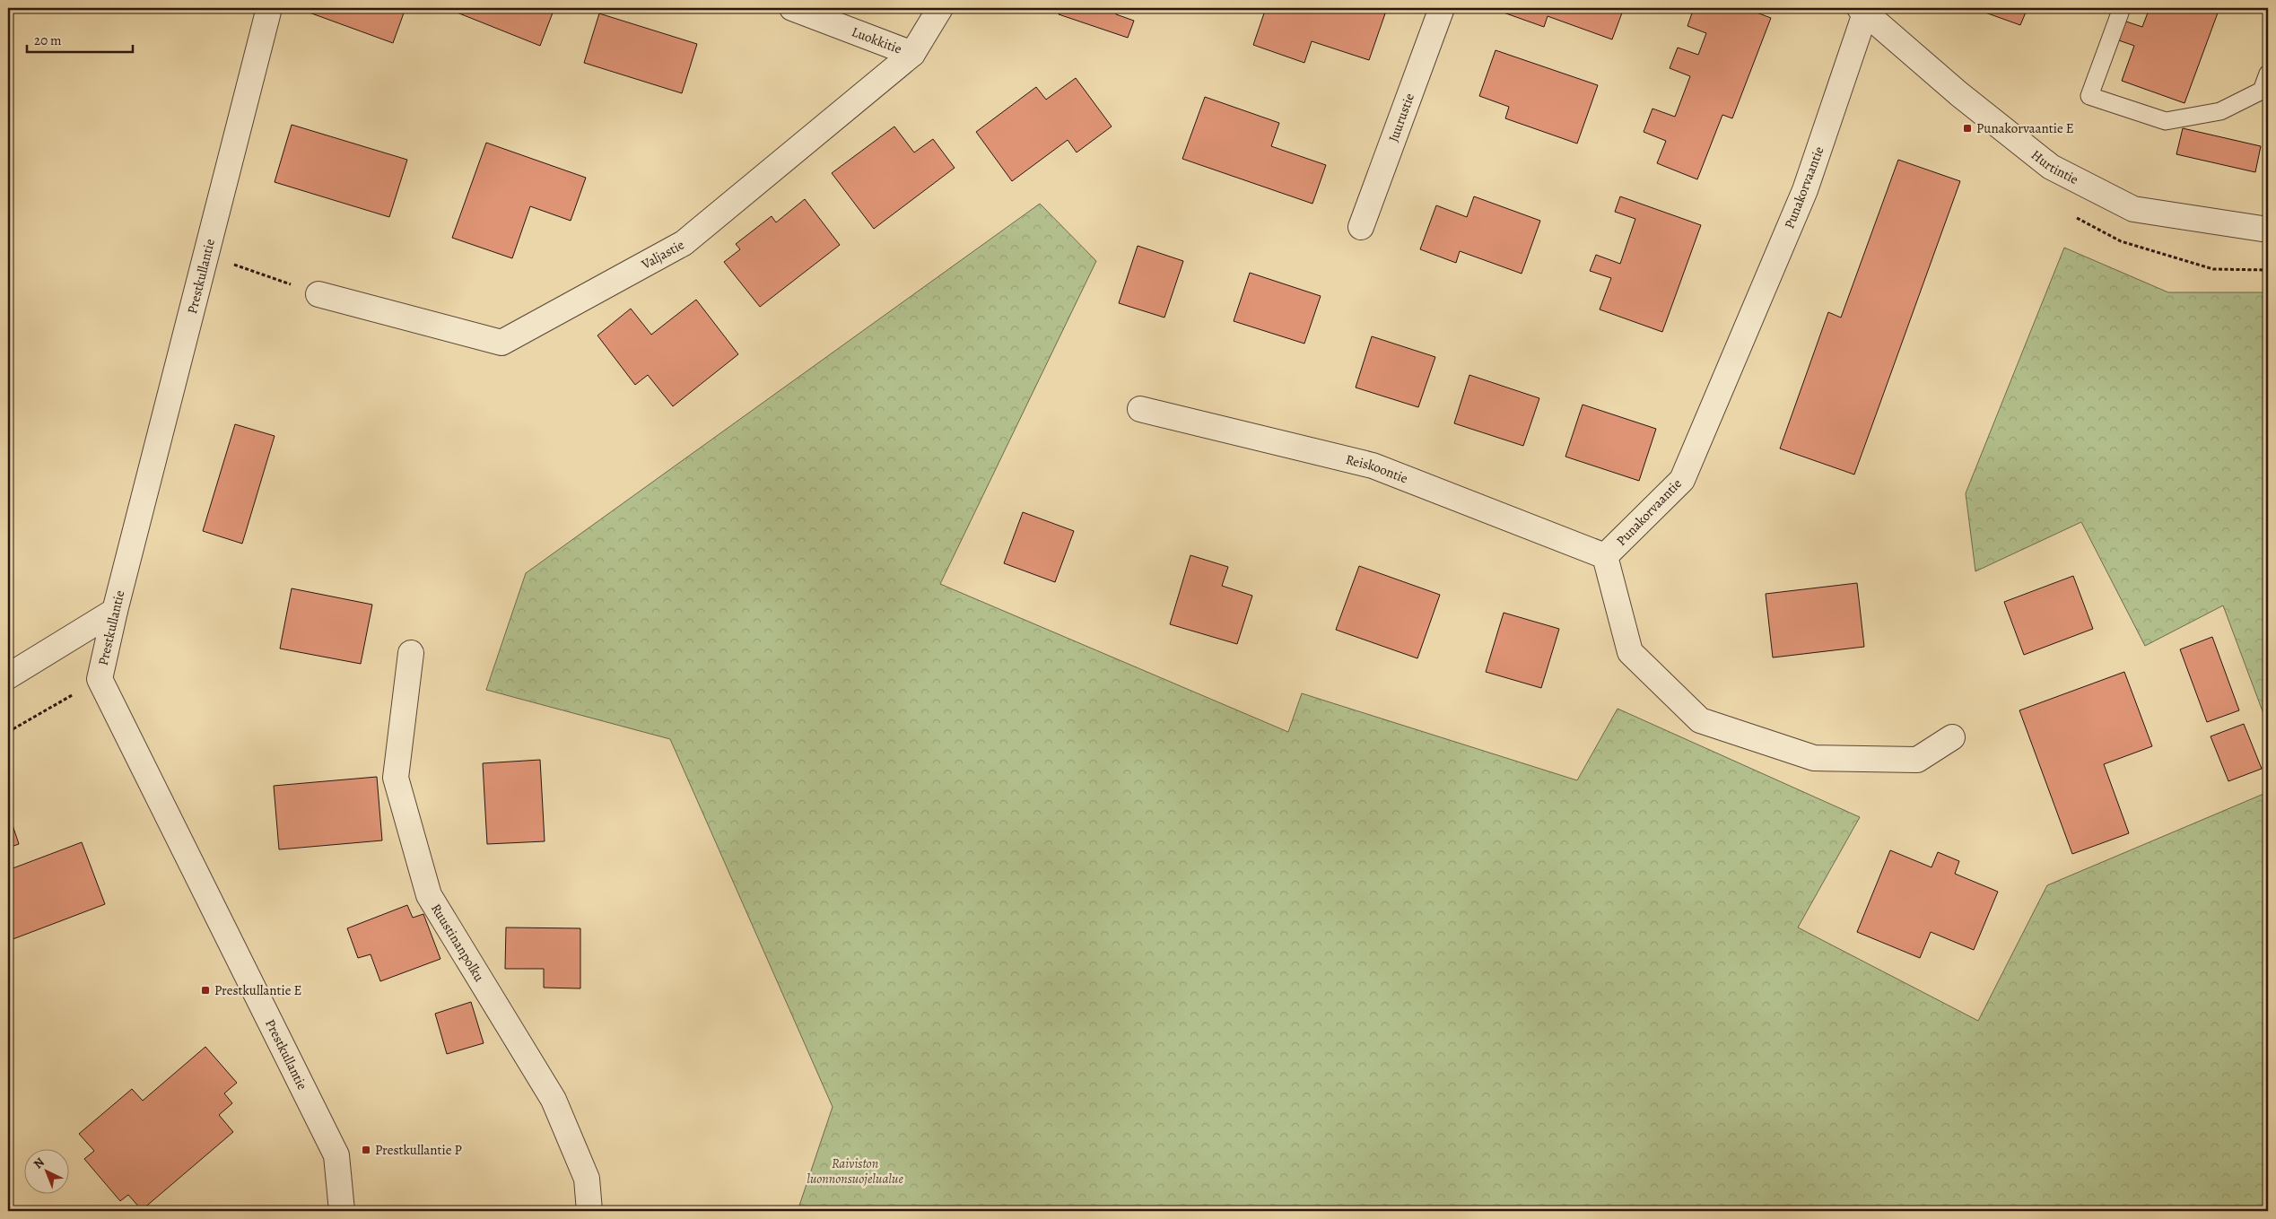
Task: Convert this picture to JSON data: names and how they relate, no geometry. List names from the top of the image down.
{
  "streets": {
    "street": [
      "Luokkitie",
      "Juurustie",
      "Hurtintie",
      "Punakorvaantie",
      "Valjastie",
      "Prestkullantie",
      "Reiskoontie",
      "Ruustinanpolku"
    ]
  },
  "crossings": [
    ["Luokkitie", "Valjastie"],
    ["Hurtintie", "Punakorvaantie"],
    ["Punakorvaantie", "Reiskoontie"]
  ],
  "parks": ["Raiviston luonnonsuojelualue"],
  "places": {
    "transit": ["Punakorvaantie E", "Prestkullantie E", "Prestkullantie P"]
  },
  "scale_bar": "20 m",
  "north": "top left"
}
